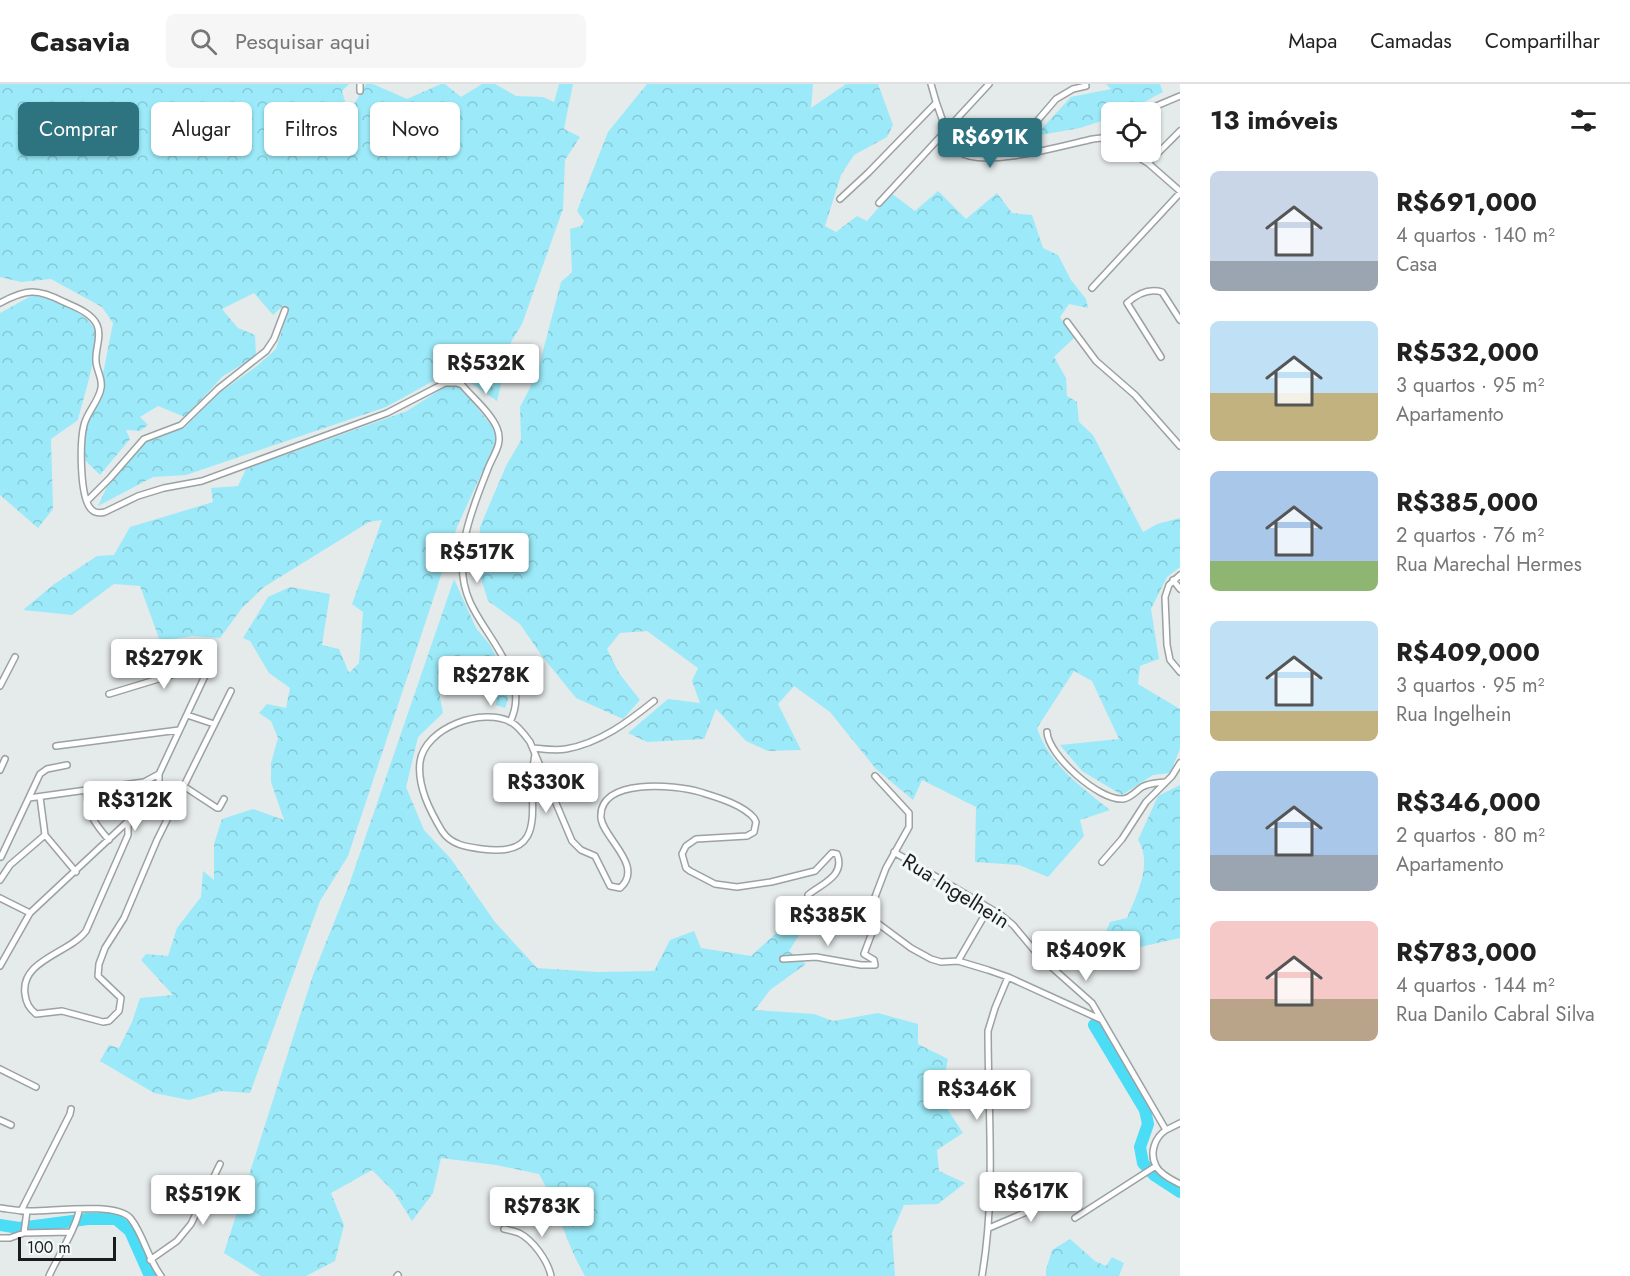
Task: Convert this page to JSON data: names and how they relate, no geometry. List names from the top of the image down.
{
  "streets": {
    "street": ["Rua Ingelhein"]
  },
  "scale_bar": "100 m",
  "page": {
    "header": "Casavia",
    "search": "Pesquisar aqui",
    "nav": ["Mapa", "Camadas", "Compartilhar"],
    "heading": "13 imóveis",
    "chip": [
      "Comprar",
      "Alugar",
      "Filtros",
      "Novo"
    ],
    "price": [
      "R$691K",
      "R$532K",
      "R$517K",
      "R$279K",
      "R$278K",
      "R$330K",
      "R$312K",
      "R$385K",
      "R$409K",
      "R$346K",
      "R$617K",
      "R$519K",
      "R$783K"
    ],
    "list": [
      {
        "name": "R$691,000",
        "note": "4 quartos · 140 m² · Casa"
      },
      {
        "name": "R$532,000",
        "note": "3 quartos · 95 m² · Apartamento"
      },
      {
        "name": "R$385,000",
        "note": "2 quartos · 76 m² · Rua Marechal Hermes"
      },
      {
        "name": "R$409,000",
        "note": "3 quartos · 95 m² · Rua Ingelhein"
      },
      {
        "name": "R$346,000",
        "note": "2 quartos · 80 m² · Apartamento"
      },
      {
        "name": "R$783,000",
        "note": "4 quartos · 144 m² · Rua Danilo Cabral Silva"
      }
    ],
    "scale": "100 m"
  }
}
